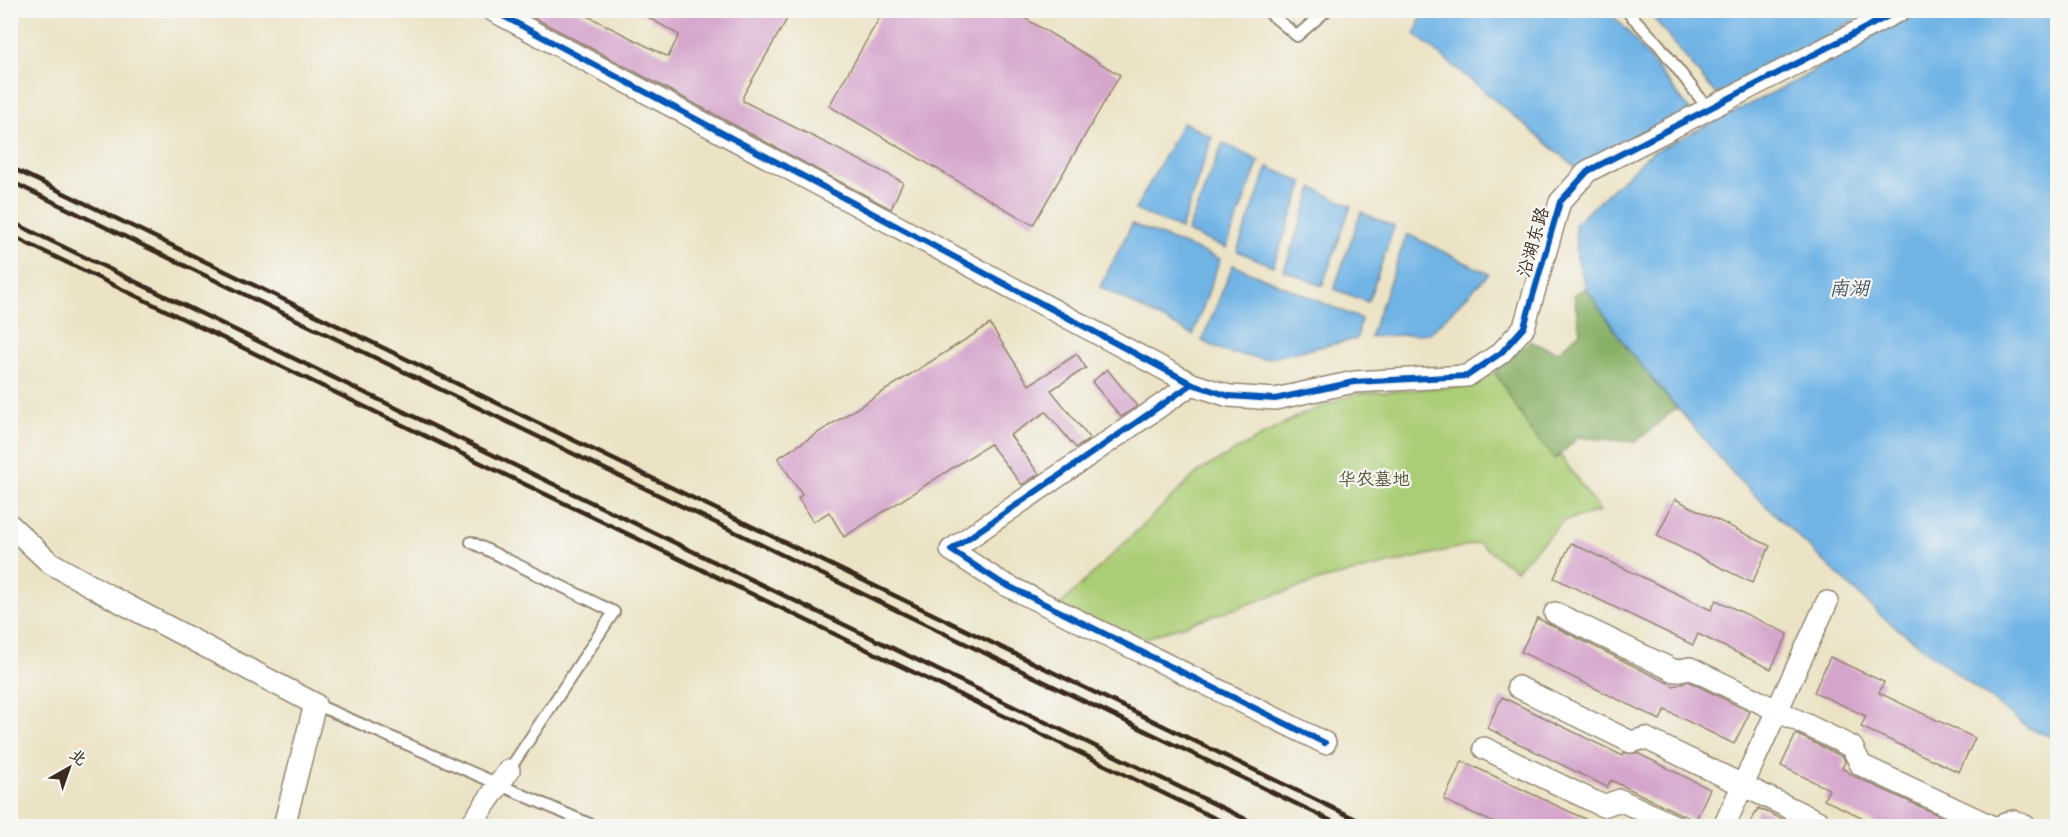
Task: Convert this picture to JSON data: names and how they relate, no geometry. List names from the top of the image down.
{
  "streets": {
    "street": ["沿湖东路"]
  },
  "water": ["南湖"],
  "parks": ["华农墓地"],
  "north": "top right"
}
